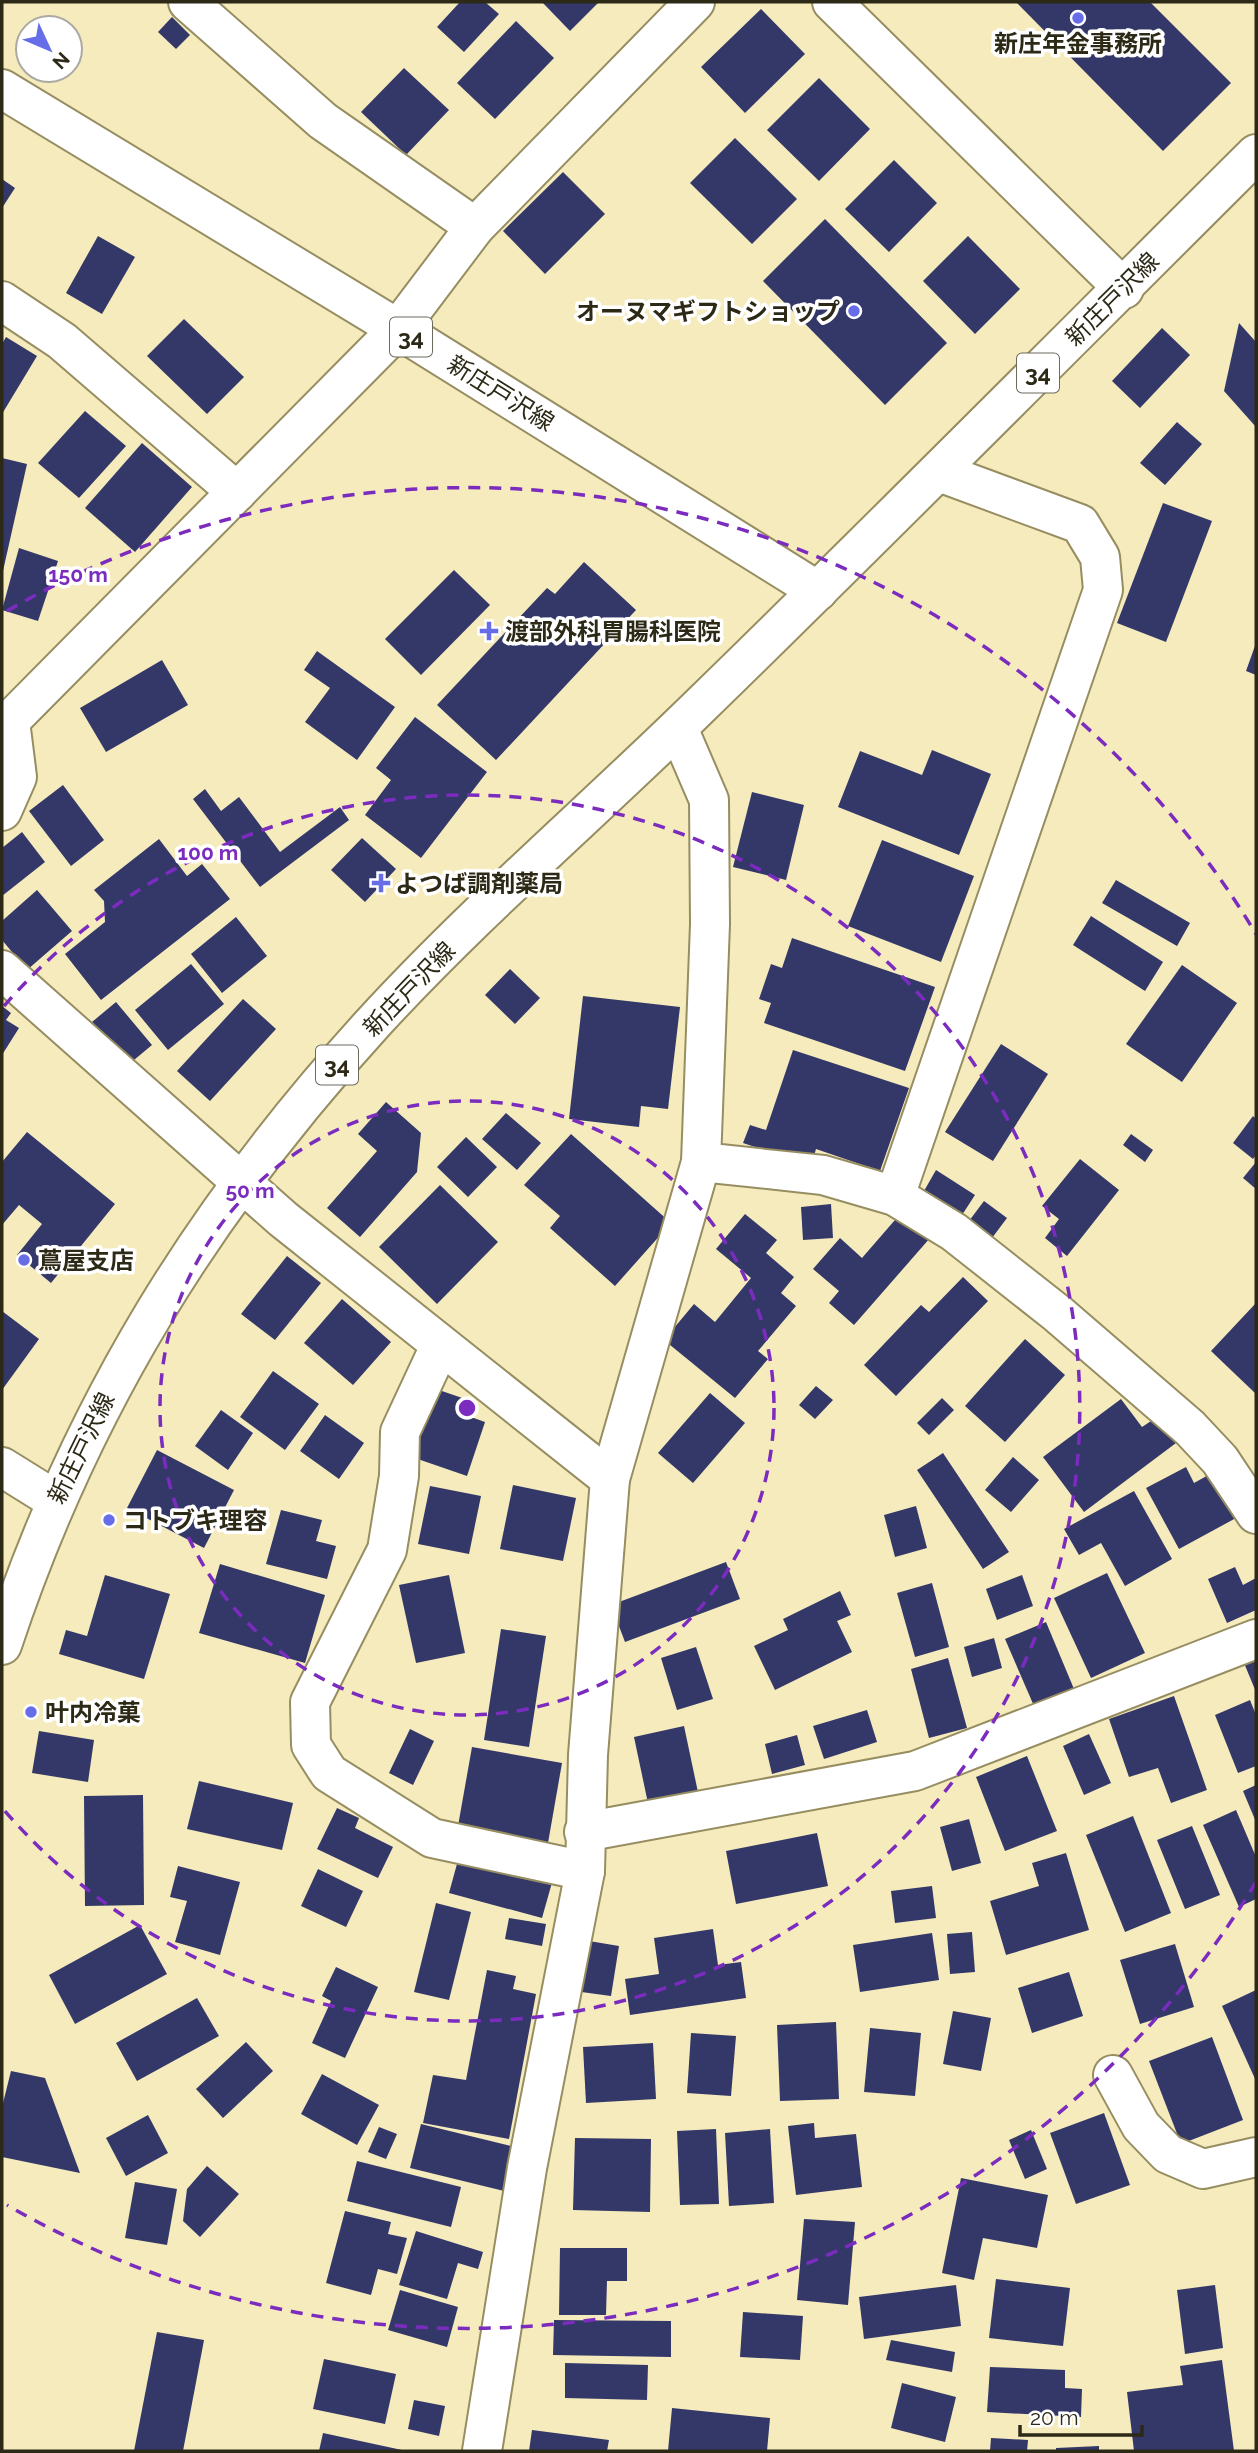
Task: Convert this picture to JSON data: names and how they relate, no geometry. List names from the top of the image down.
{
  "streets": {
    "street": ["新庄戸沢線", "34"]
  },
  "places": {
    "other": [
      "新庄年金事務所",
      "オーヌマギフトショップ",
      "蔦屋支店",
      "コトブキ理容",
      "叶内冷菓"
    ],
    "health": ["渡部外科胃腸科医院", "よつば調剤薬局"]
  },
  "scale_bar": "20 m",
  "north": "bottom right",
  "rings": ["150 m", "100 m", "50 m"]
}
